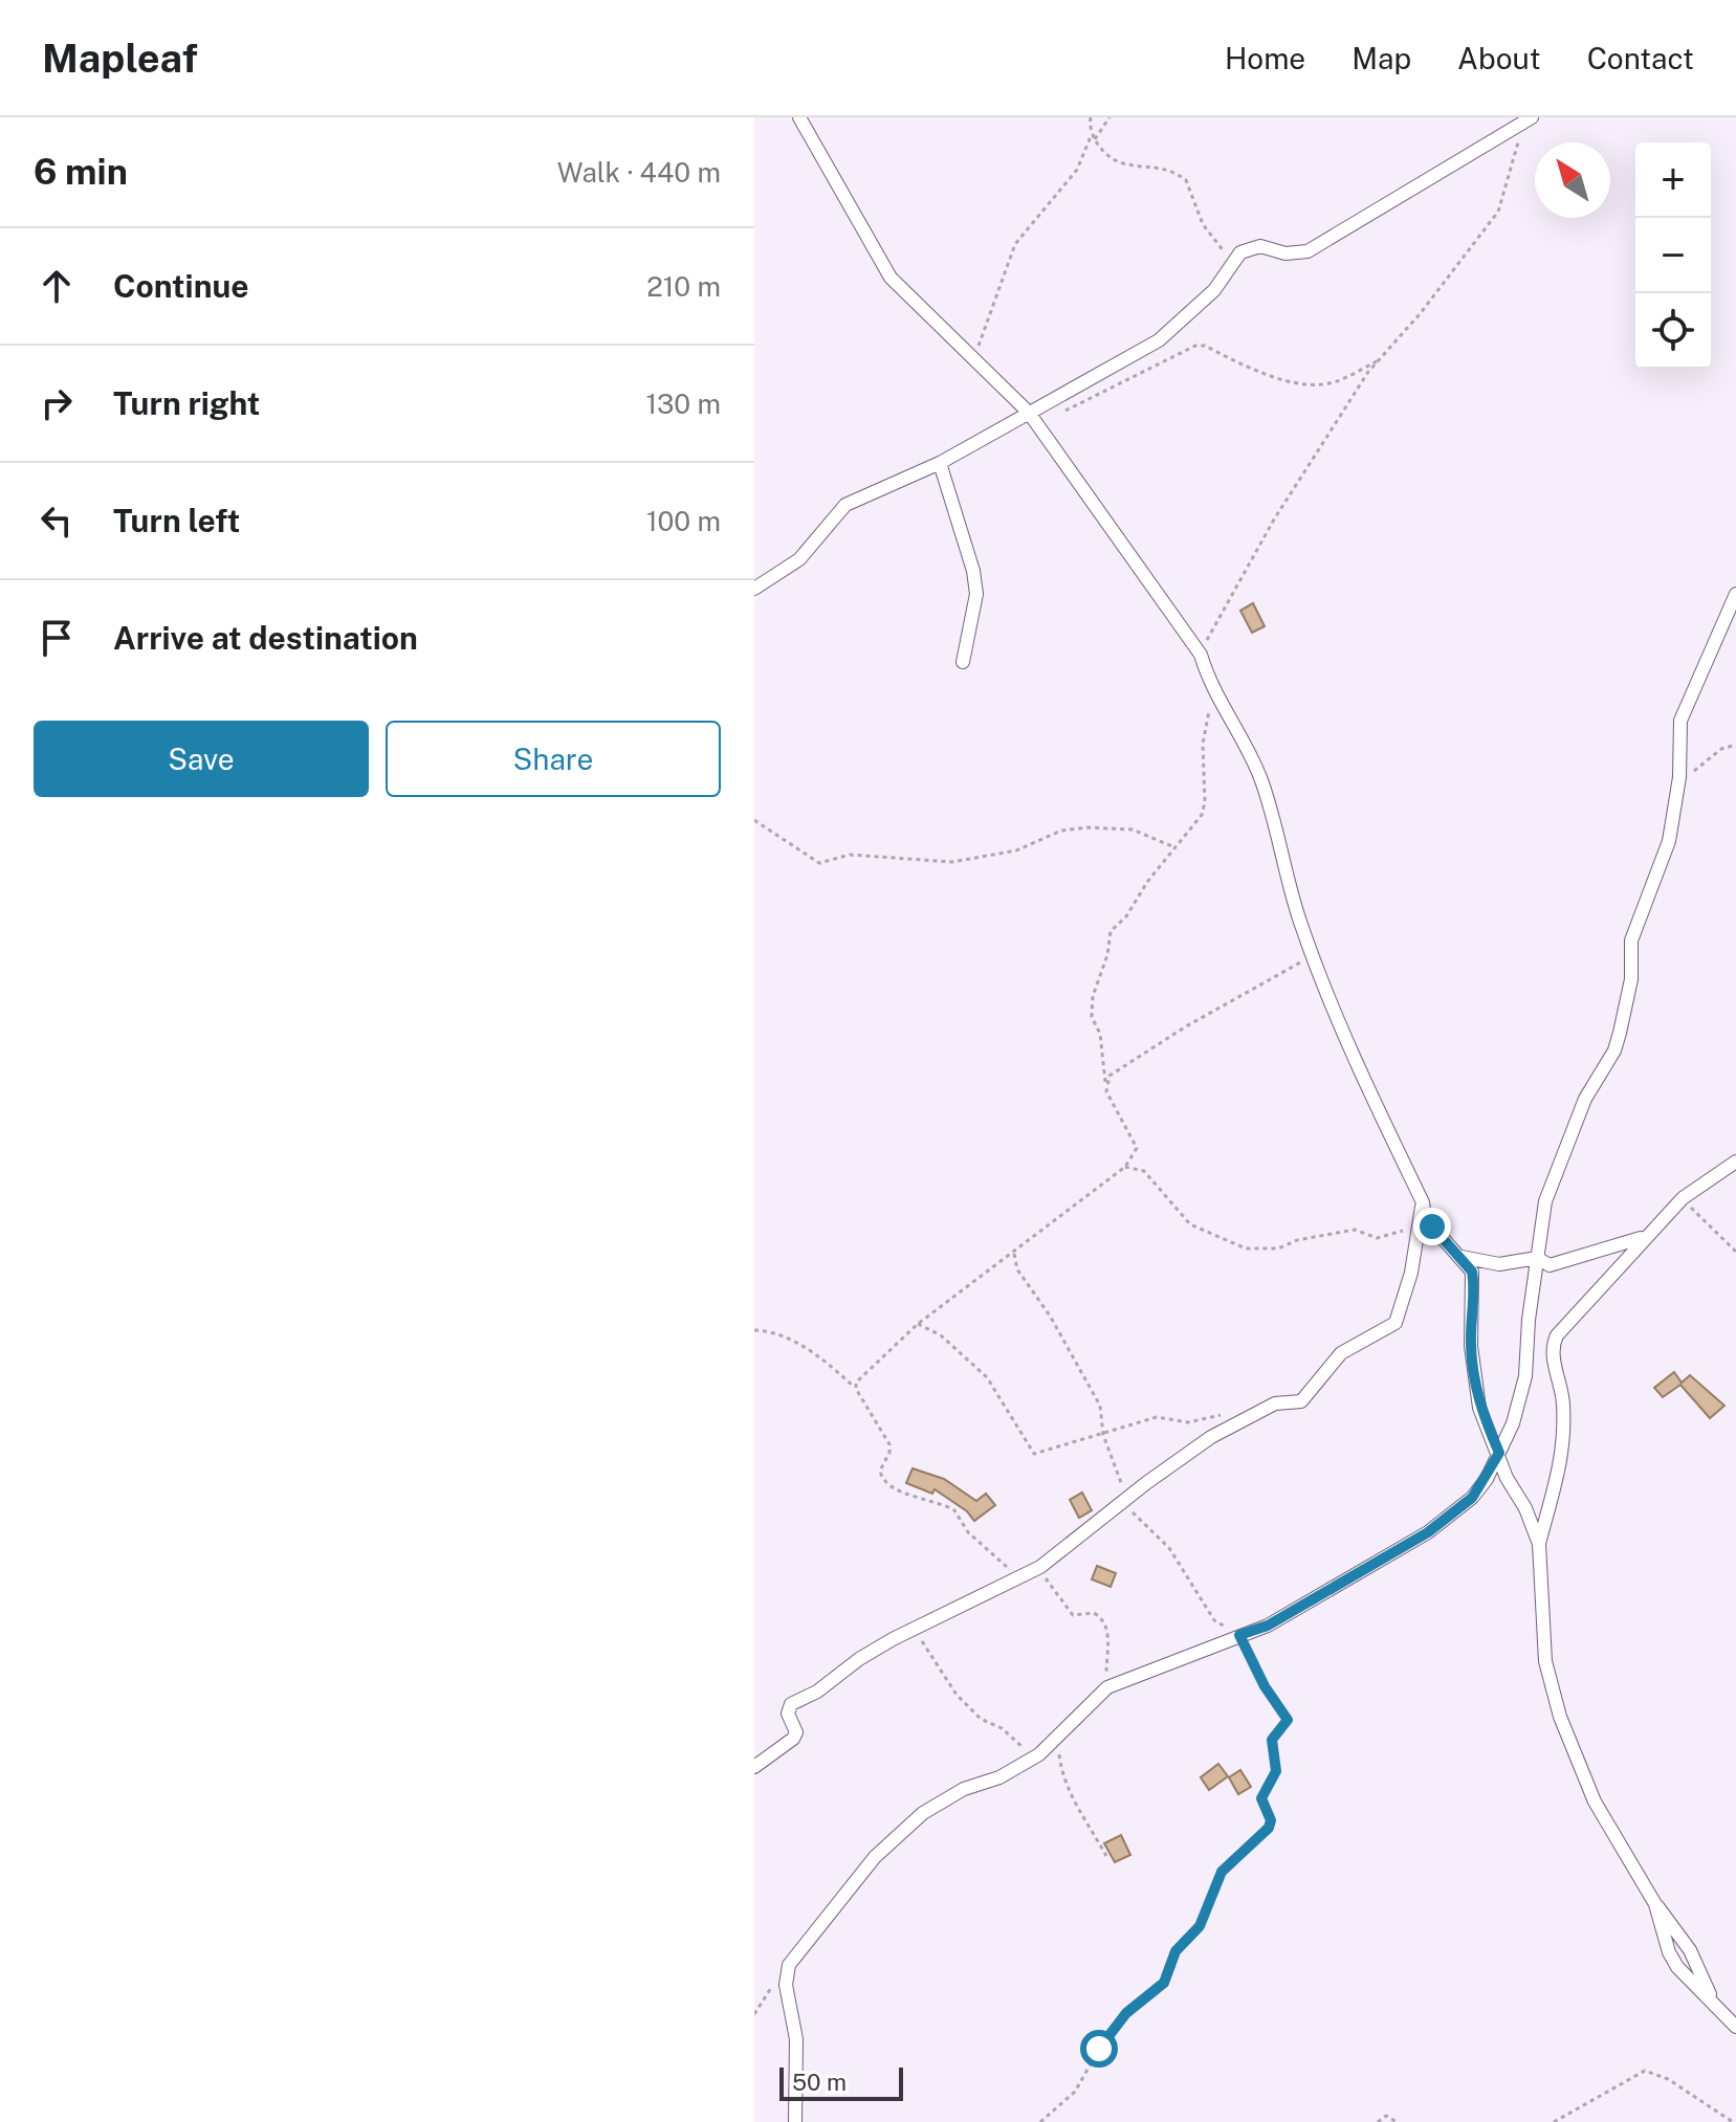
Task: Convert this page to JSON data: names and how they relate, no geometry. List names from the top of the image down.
{
  "scale_bar": "50 m",
  "north": "top left",
  "page": {
    "header": "Mapleaf",
    "nav": [
      "Home",
      "Map",
      "About",
      "Contact"
    ],
    "heading": ["6 min", "Walk · 440 m"],
    "map_buttons": ["+", "−"],
    "list": [
      ["Continue", "210 m"],
      ["Turn right", "130 m"],
      ["Turn left", "100 m"],
      "Arrive at destination"
    ],
    "buttons": ["Save", "Share"],
    "scale": "50 m"
  }
}
